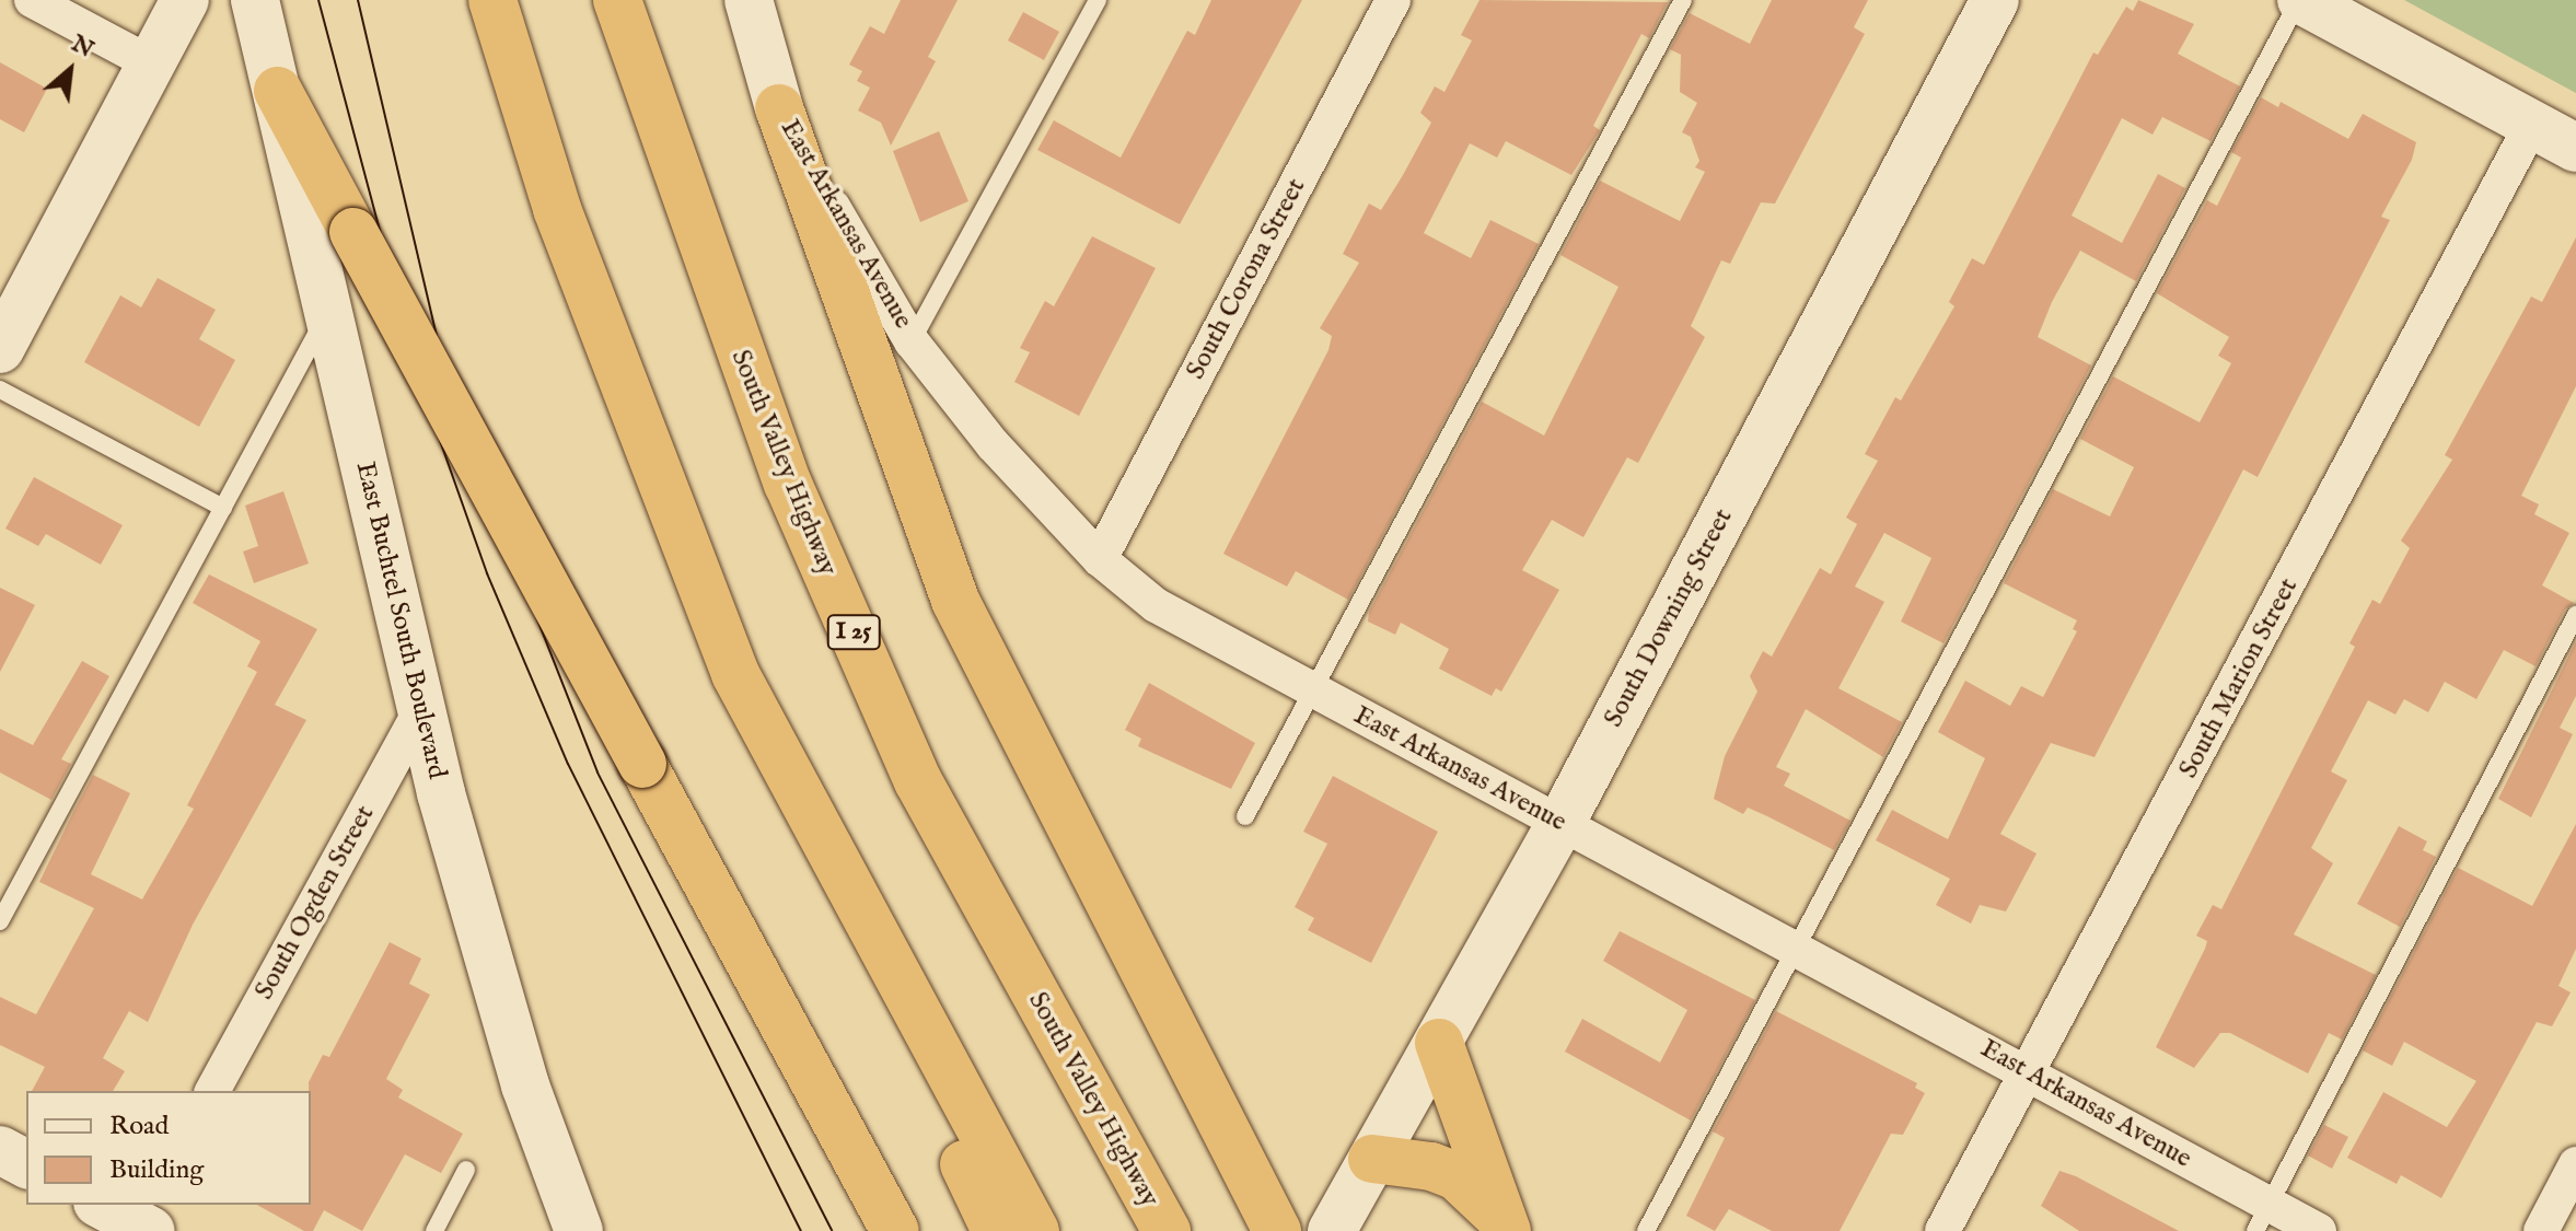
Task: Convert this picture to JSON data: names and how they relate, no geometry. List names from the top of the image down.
{
  "streets": {
    "highway": ["South Valley Highway", "I 25"],
    "main road": ["South Downing Street", "East Buchtel South Boulevard"],
    "street": [
      "East Arkansas Avenue",
      "South Corona Street",
      "South Marion Street",
      "South Ogden Street"
    ]
  },
  "crossings": [
    ["East Arkansas Avenue", "South Corona Street"],
    ["East Arkansas Avenue", "South Downing Street"],
    ["East Arkansas Avenue", "South Marion Street"],
    ["East Buchtel South Boulevard", "South Ogden Street"]
  ],
  "legend": ["Road", "Building"],
  "north": "top right"
}
